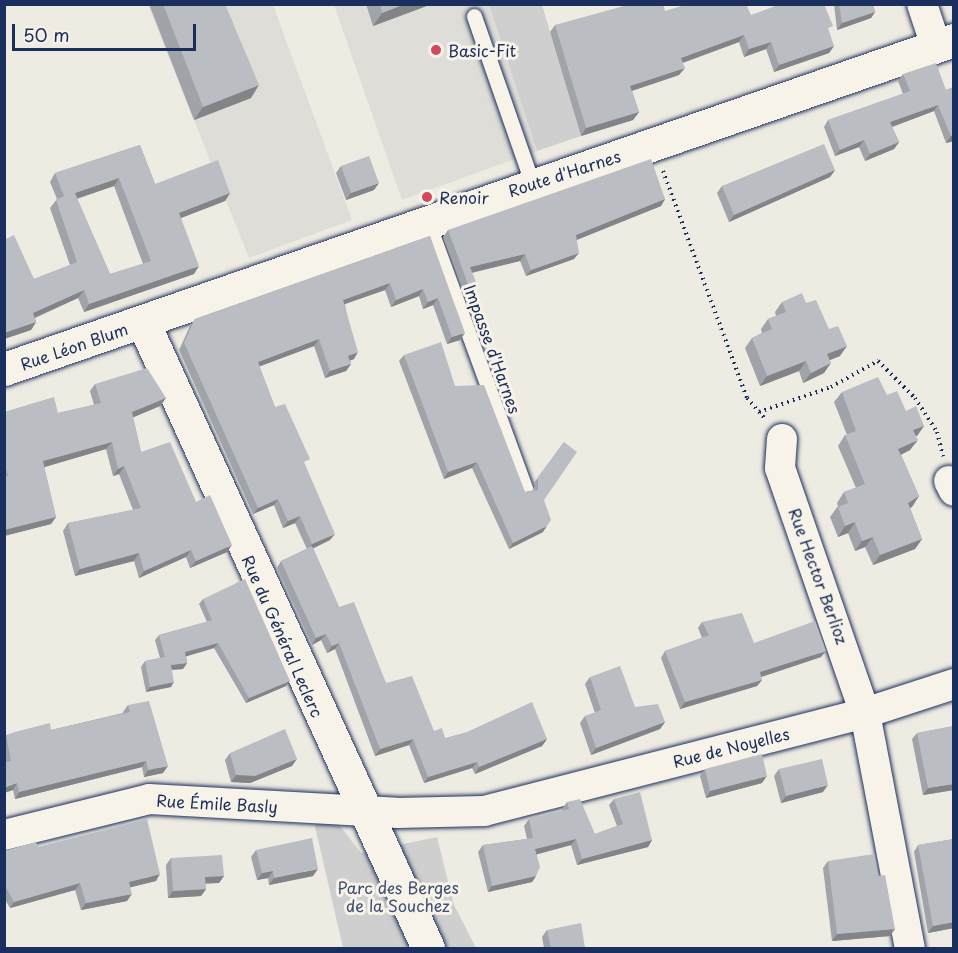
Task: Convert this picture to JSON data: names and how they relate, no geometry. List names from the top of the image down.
{
  "streets": {
    "street": [
      "Route d'Harnes",
      "Rue Léon Blum",
      "Rue Hector Berlioz",
      "Rue du Général Leclerc",
      "Rue de Noyelles",
      "Rue Émile Basly"
    ],
    "lane": ["Impasse d'Harnes"]
  },
  "crossings": [
    ["Route d'Harnes", "Rue Léon Blum"],
    ["Route d'Harnes", "Impasse d'Harnes"],
    ["Route d'Harnes", "Rue du Général Leclerc"],
    ["Rue Léon Blum", "Rue du Général Leclerc"],
    ["Rue Hector Berlioz", "Rue de Noyelles"],
    ["Rue du Général Leclerc", "Rue de Noyelles"],
    ["Rue du Général Leclerc", "Rue Émile Basly"],
    ["Rue de Noyelles", "Rue Émile Basly"]
  ],
  "parks": ["Parc des Berges de la Souchez"],
  "places": ["Basic-Fit", "Renoir"],
  "scale_bar": "50 m"
}
